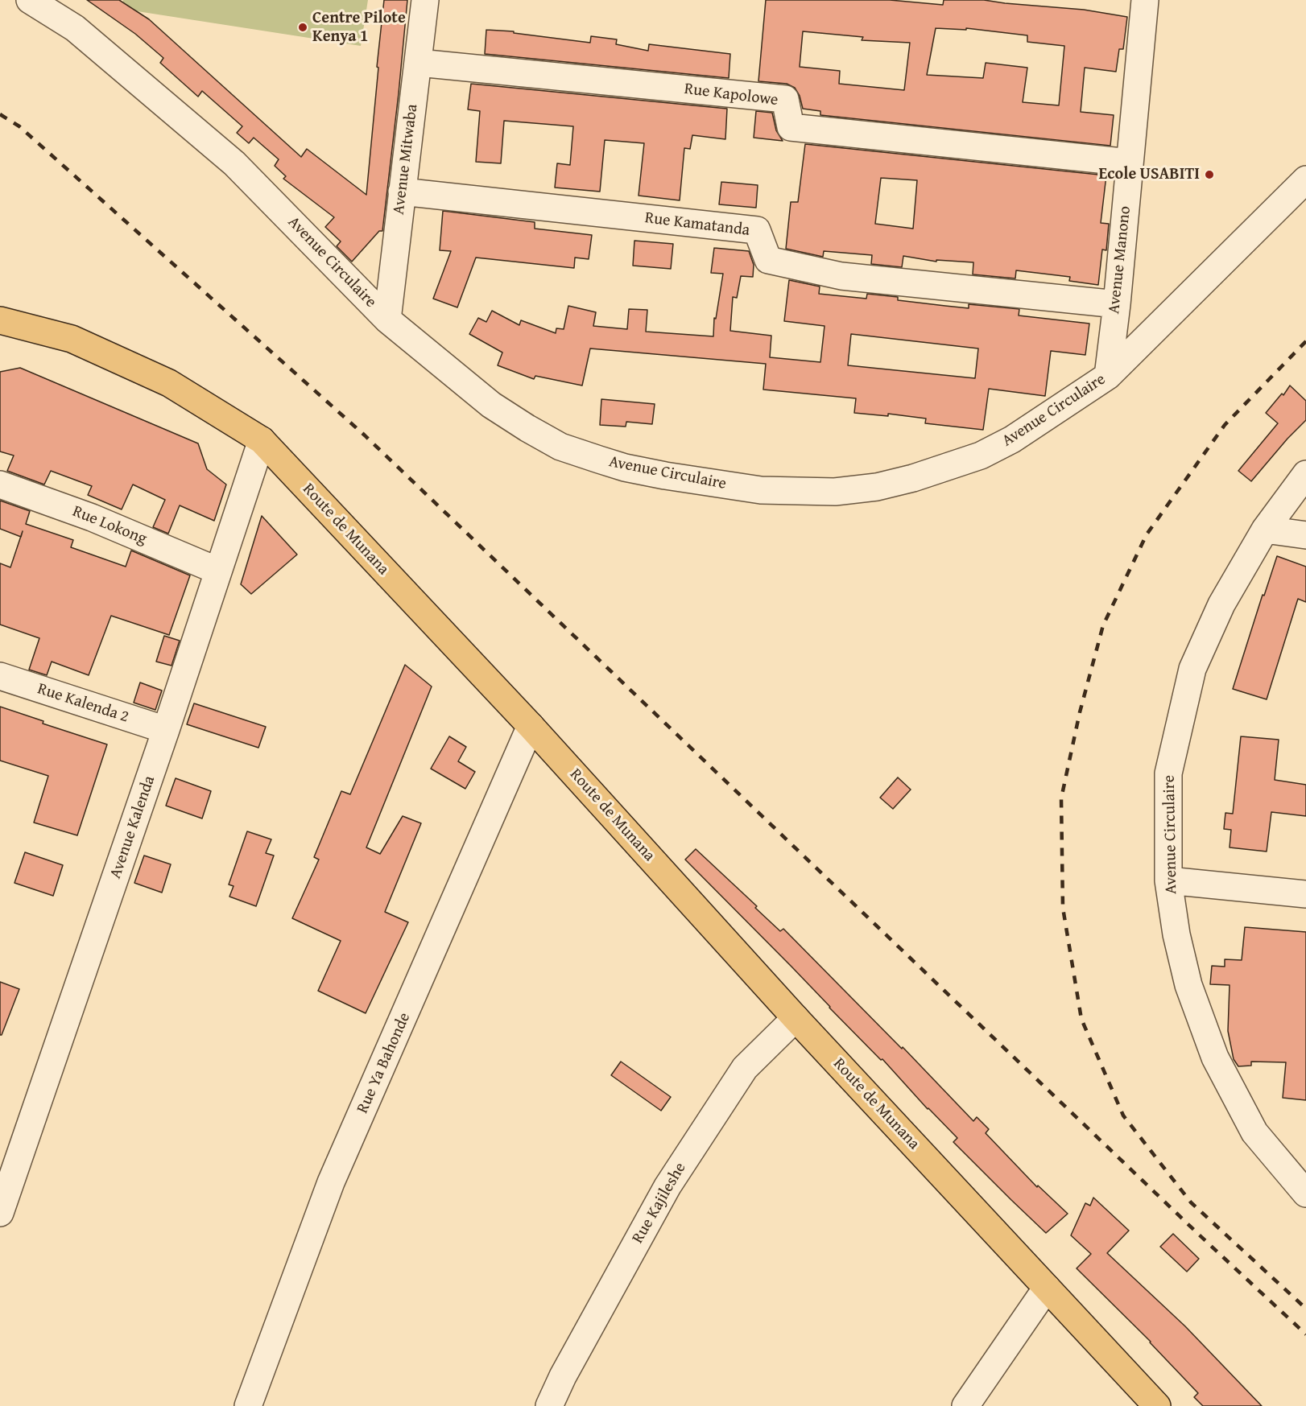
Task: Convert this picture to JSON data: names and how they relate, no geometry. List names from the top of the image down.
{
  "streets": {
    "main road": ["Route de Munana"],
    "street": [
      "Rue Kapolowe",
      "Avenue Mitwaba",
      "Rue Kamatanda",
      "Avenue Manono",
      "Avenue Circulaire",
      "Rue Lokong",
      "Rue Kalenda 2",
      "Avenue Kalenda",
      "Rue Ya Bahonde",
      "Rue Kajileshe"
    ]
  },
  "crossings": [
    ["Rue Kapolowe", "Avenue Manono"],
    ["Avenue Mitwaba", "Rue Kamatanda"],
    ["Avenue Mitwaba", "Avenue Circulaire"],
    ["Rue Kamatanda", "Avenue Manono"],
    ["Avenue Manono", "Avenue Circulaire"],
    ["Rue Lokong", "Avenue Kalenda"],
    ["Route de Munana", "Avenue Kalenda"],
    ["Route de Munana", "Rue Ya Bahonde"],
    ["Route de Munana", "Rue Kajileshe"],
    ["Rue Kalenda 2", "Avenue Kalenda"]
  ],
  "places": ["Centre Pilote Kenya 1", "Ecole USABITI"]
}
